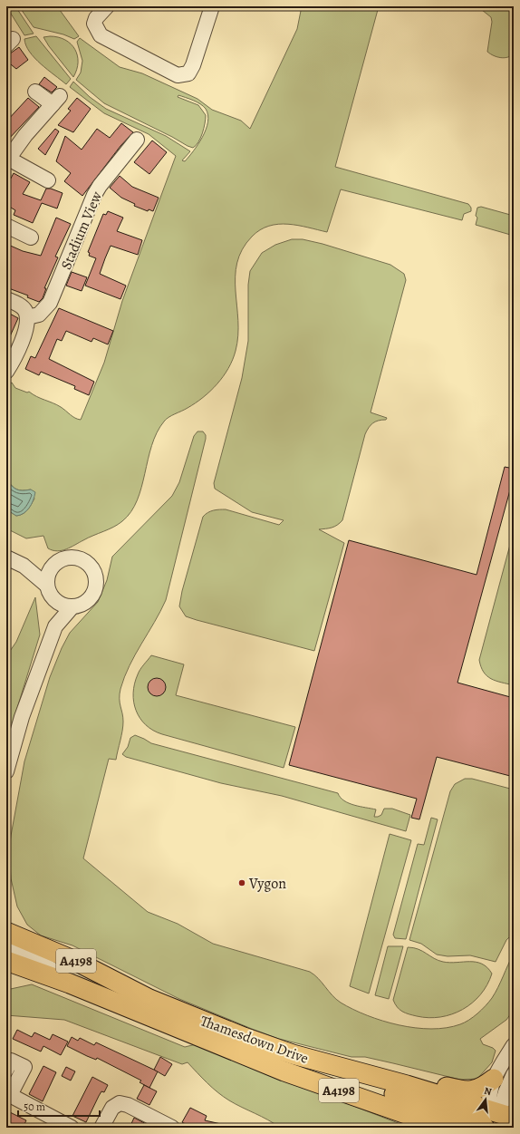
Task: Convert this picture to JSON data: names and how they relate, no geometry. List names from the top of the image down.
{
  "streets": {
    "main road": ["A4198", "Thamesdown Drive"],
    "street": ["Stadium View"]
  },
  "places": ["Vygon"],
  "scale_bar": "50 m",
  "north": "top"
}
